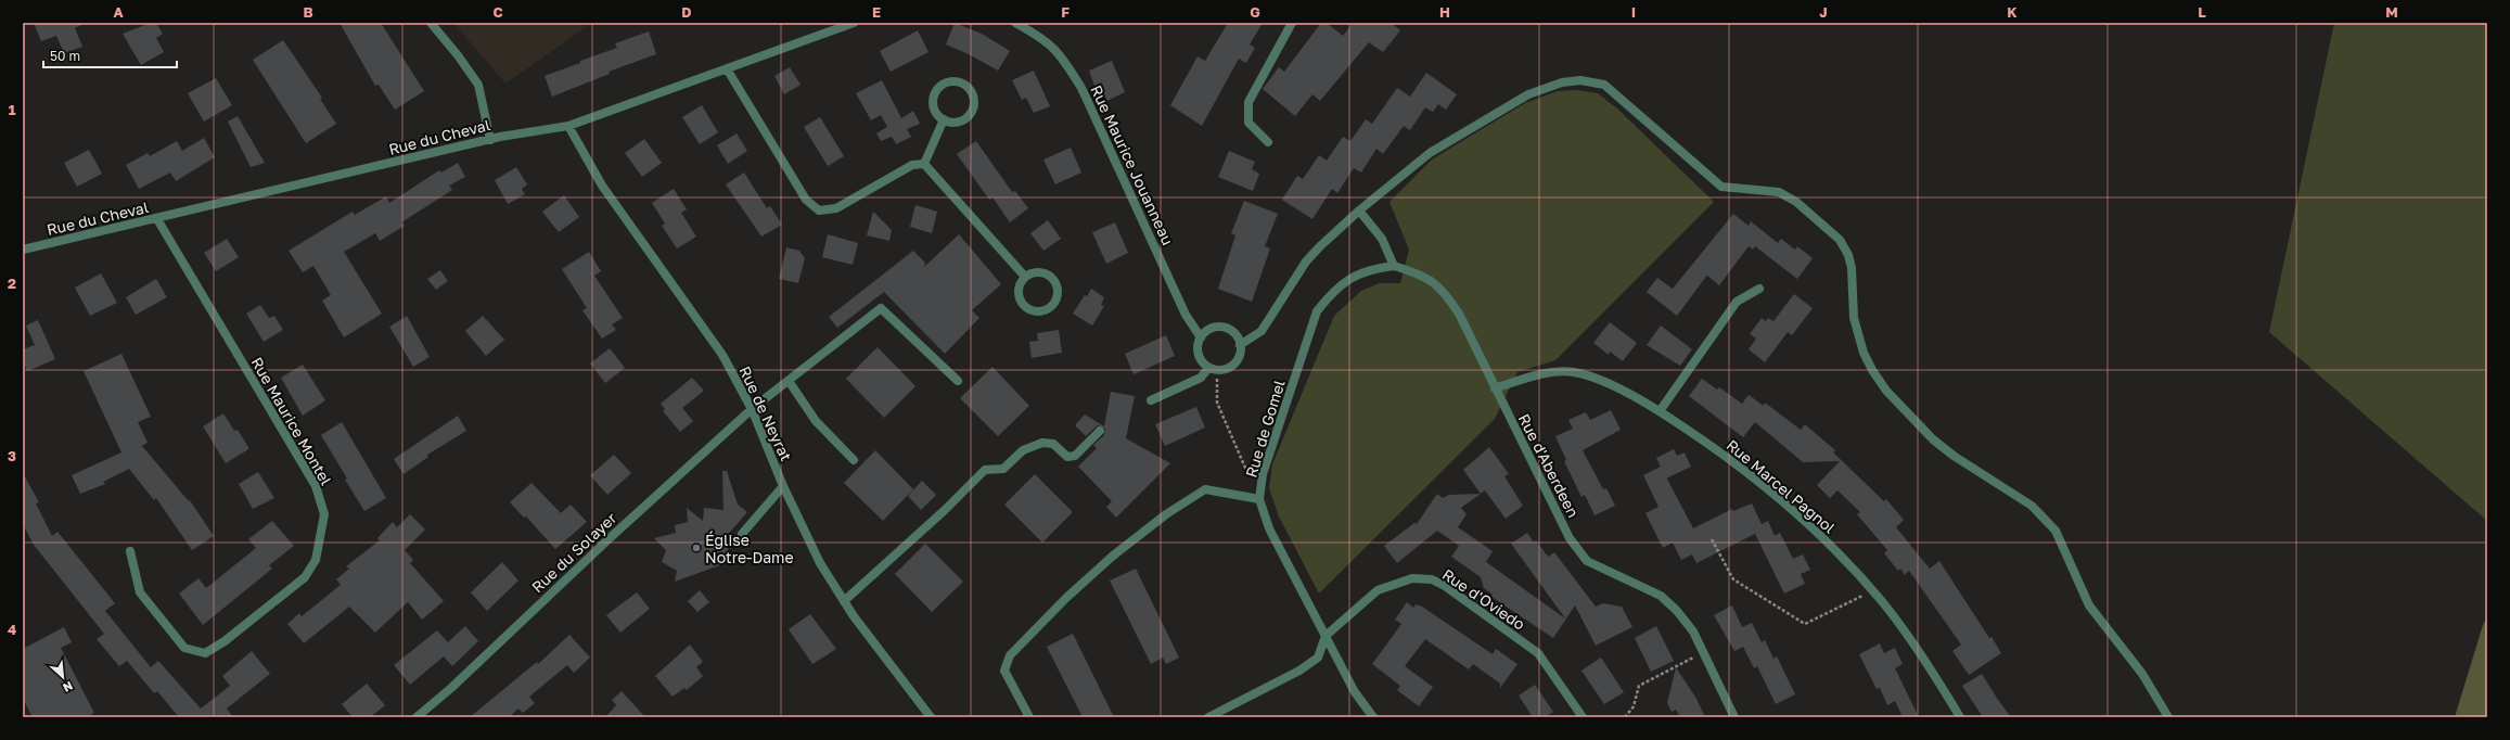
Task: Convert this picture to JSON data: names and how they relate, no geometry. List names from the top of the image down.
{
  "streets": {
    "street": [
      "Rue du Cheval",
      "Rue Maurice Jouanneau",
      "Rue de Neyrat",
      "Rue Maurice Montel",
      "Rue de Gomel",
      "Rue d'Aberdeen",
      "Rue Marcel Pagnol",
      "Rue du Solayer",
      "Rue d'Oviedo"
    ]
  },
  "crossings": [
    ["Rue du Cheval", "Rue de Neyrat"],
    ["Rue du Cheval", "Rue Maurice Montel"],
    ["Rue de Neyrat", "Rue du Solayer"],
    ["Rue de Gomel", "Rue d'Aberdeen"],
    ["Rue de Gomel", "Rue d'Oviedo"],
    ["Rue d'Aberdeen", "Rue Marcel Pagnol"]
  ],
  "places": ["Église Notre-Dame"],
  "scale_bar": "50 m",
  "north": "bottom right",
  "grid": {
    "columns": [
      "A",
      "B",
      "C",
      "D",
      "E",
      "F",
      "G",
      "H",
      "I",
      "J",
      "K",
      "L",
      "M"
    ],
    "rows": [
      "1",
      "2",
      "3",
      "4"
    ]
  }
}
